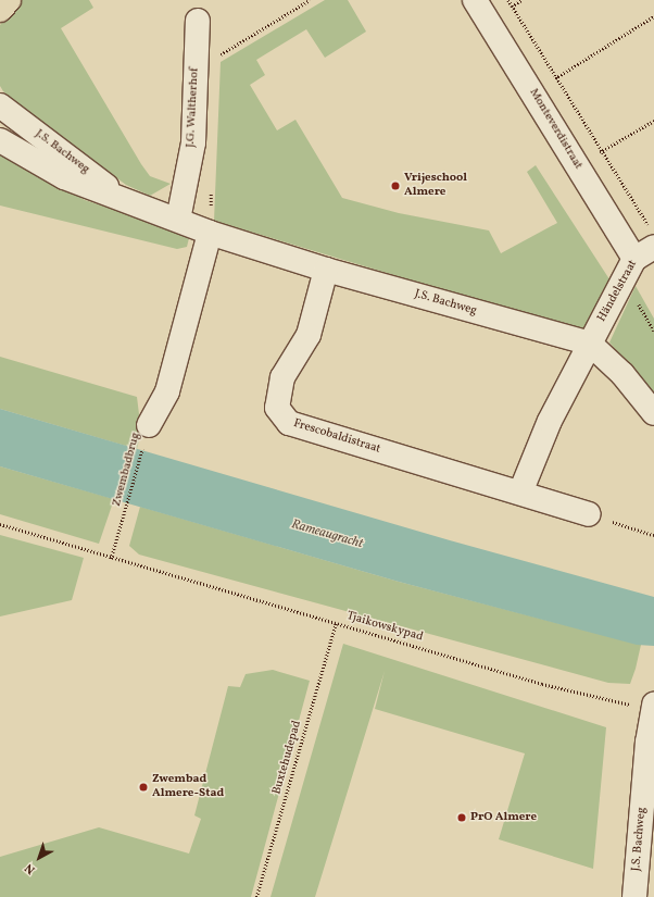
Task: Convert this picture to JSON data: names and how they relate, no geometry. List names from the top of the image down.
{
  "streets": {
    "street": [
      "J.G. Waltherhof",
      "Monteverdistraat",
      "J.S. Bachweg",
      "Händelstraat",
      "Frescobaldistraat"
    ],
    "path": ["Zwembadbrug", "Tjaikowskypad", "Buxtehudepad"]
  },
  "crossings": [
    ["J.G. Waltherhof", "J.S. Bachweg"],
    ["Monteverdistraat", "Händelstraat"],
    ["J.S. Bachweg", "Händelstraat"],
    ["J.S. Bachweg", "Frescobaldistraat"],
    ["J.S. Bachweg", "Tjaikowskypad"],
    ["Zwembadbrug", "Tjaikowskypad"],
    ["Tjaikowskypad", "Buxtehudepad"]
  ],
  "water": ["Rameaugracht"],
  "places": ["Vrijeschool Almere", "Zwembad Almere-Stad", "PrO Almere"],
  "north": "bottom left"
}
